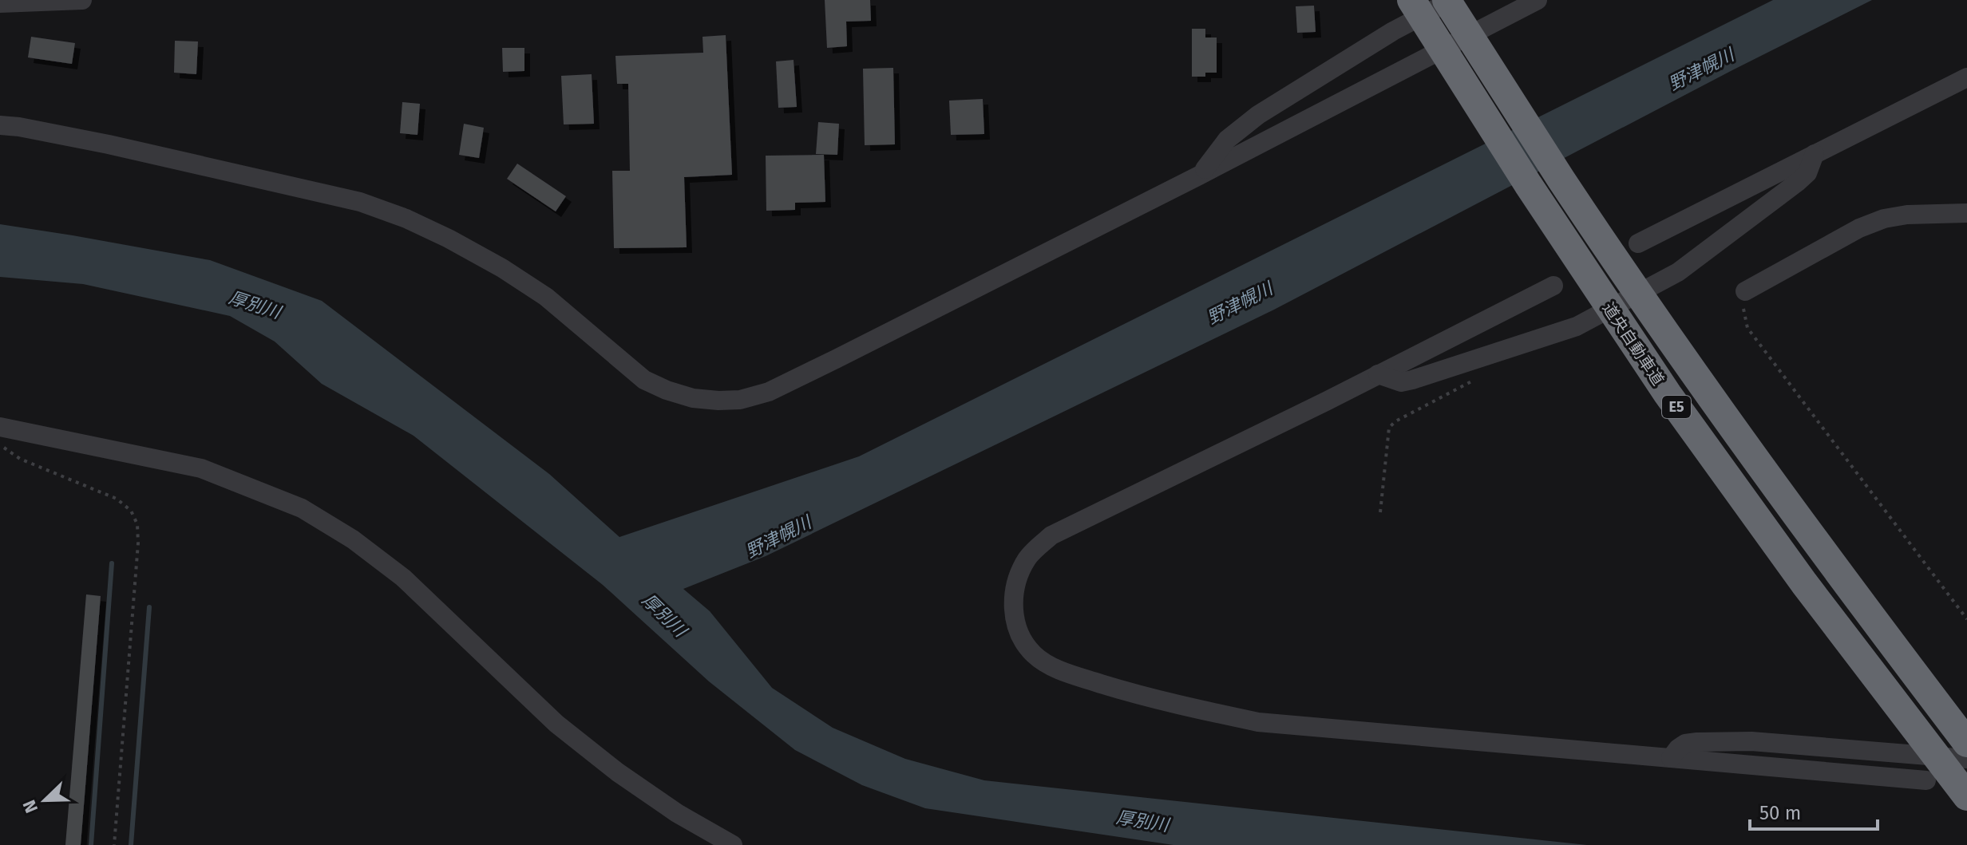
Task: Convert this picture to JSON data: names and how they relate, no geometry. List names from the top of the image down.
{
  "streets": {
    "highway": ["道央自動車道", "E5"]
  },
  "water": ["野津幌川", "厚別川"],
  "scale_bar": "50 m",
  "north": "bottom left"
}
